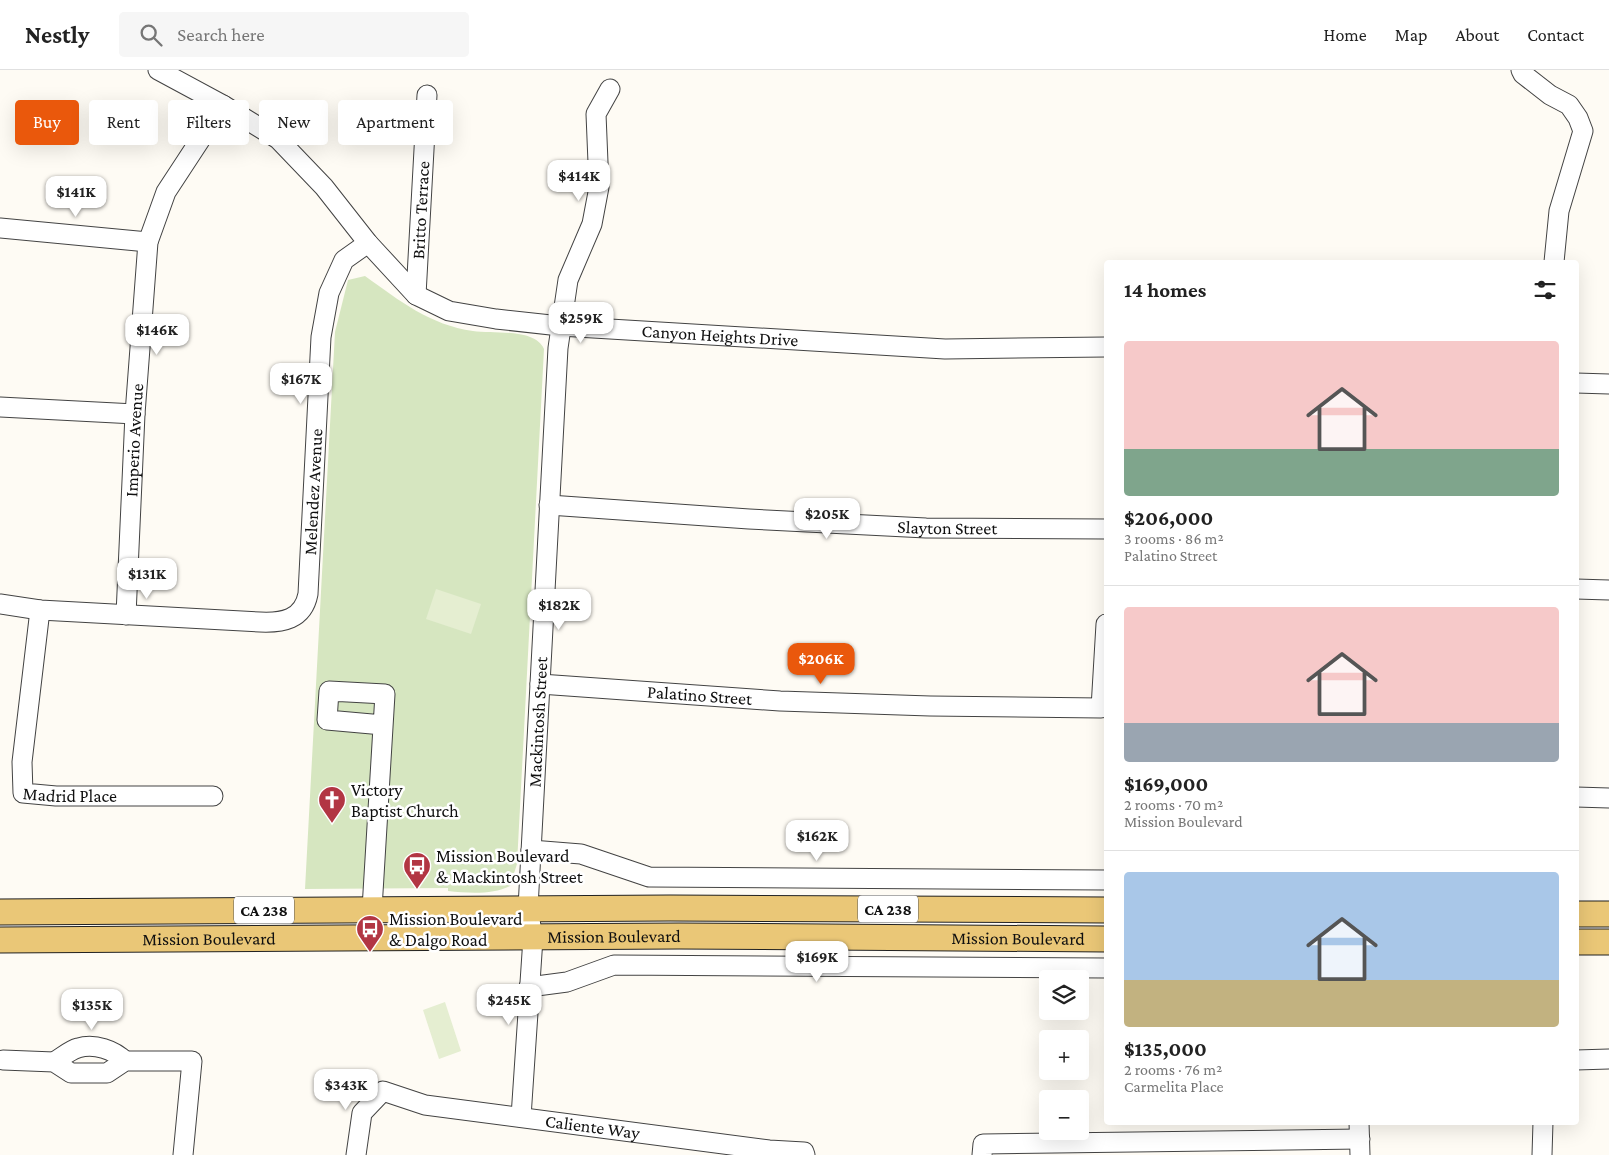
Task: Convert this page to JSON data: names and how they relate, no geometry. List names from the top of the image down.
{
  "streets": {
    "main road": ["CA 238", "Mission Boulevard"],
    "street": [
      "Britto Terrace",
      "Canyon Heights Drive",
      "Imperio Avenue",
      "Melendez Avenue",
      "Slayton Street",
      "Palatino Street",
      "Mackintosh Street",
      "Madrid Place",
      "Caliente Way"
    ]
  },
  "crossings": [
    ["Britto Terrace", "Canyon Heights Drive"],
    ["Canyon Heights Drive", "Melendez Avenue"],
    ["Canyon Heights Drive", "Mackintosh Street"],
    ["Imperio Avenue", "Melendez Avenue"],
    ["Slayton Street", "Mackintosh Street"],
    ["Palatino Street", "Mackintosh Street"],
    ["Mackintosh Street", "Mission Boulevard"],
    ["Mackintosh Street", "Caliente Way"]
  ],
  "places": {
    "church": ["Victory Baptist Church"],
    "bus stop": ["Mission Boulevard & Mackintosh Street", "Mission Boulevard & Dalgo Road"]
  },
  "page": {
    "header": "Nestly",
    "search": "Search here",
    "nav": [
      "Home",
      "Map",
      "About",
      "Contact"
    ],
    "chip": [
      "Buy",
      "Rent",
      "Filters",
      "New",
      "Apartment"
    ],
    "price": [
      "$414K",
      "$141K",
      "$259K",
      "$146K",
      "$167K",
      "$205K",
      "$131K",
      "$182K",
      "$206K",
      "$162K",
      "$169K",
      "$245K",
      "$135K",
      "$343K"
    ],
    "heading": "14 homes",
    "list": [
      {
        "name": "$206,000",
        "note": "3 rooms · 86 m² · Palatino Street"
      },
      {
        "name": "$169,000",
        "note": "2 rooms · 70 m² · Mission Boulevard"
      },
      {
        "name": "$135,000",
        "note": "2 rooms · 76 m² · Carmelita Place"
      }
    ],
    "map_buttons": ["+", "−"]
  }
}
